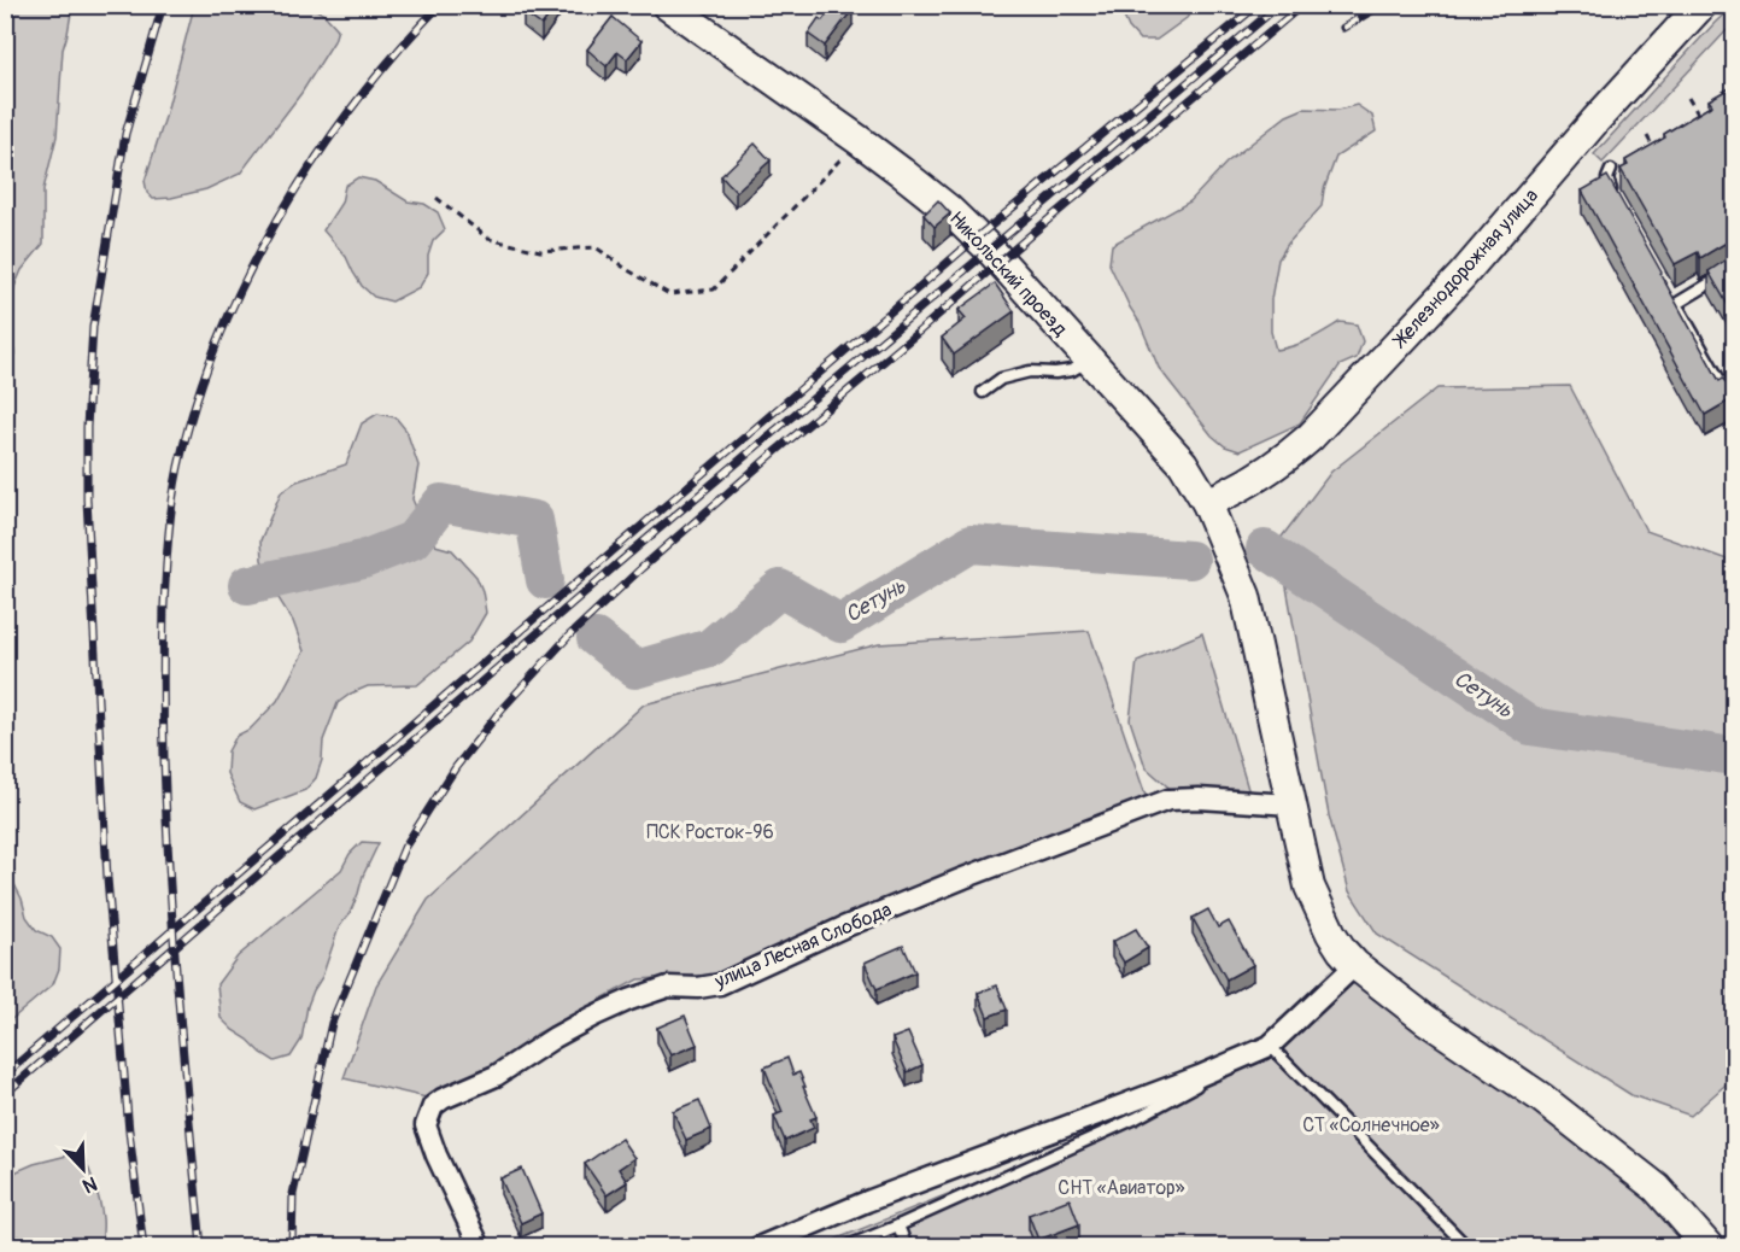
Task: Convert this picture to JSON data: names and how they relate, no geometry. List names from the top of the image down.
{
  "streets": {
    "main road": ["Железнодорожная улица", "Никольский проезд"],
    "street": ["улица Лесная Слобода"]
  },
  "crossings": [
    ["Железнодорожная улица", "Никольский проезд"],
    ["Никольский проезд", "улица Лесная Слобода"]
  ],
  "water": ["Сетунь"],
  "parks": ["ПСК Росток-96", "СТ «Солнечное»", "СНТ «Авиатор»"],
  "north": "bottom right"
}
